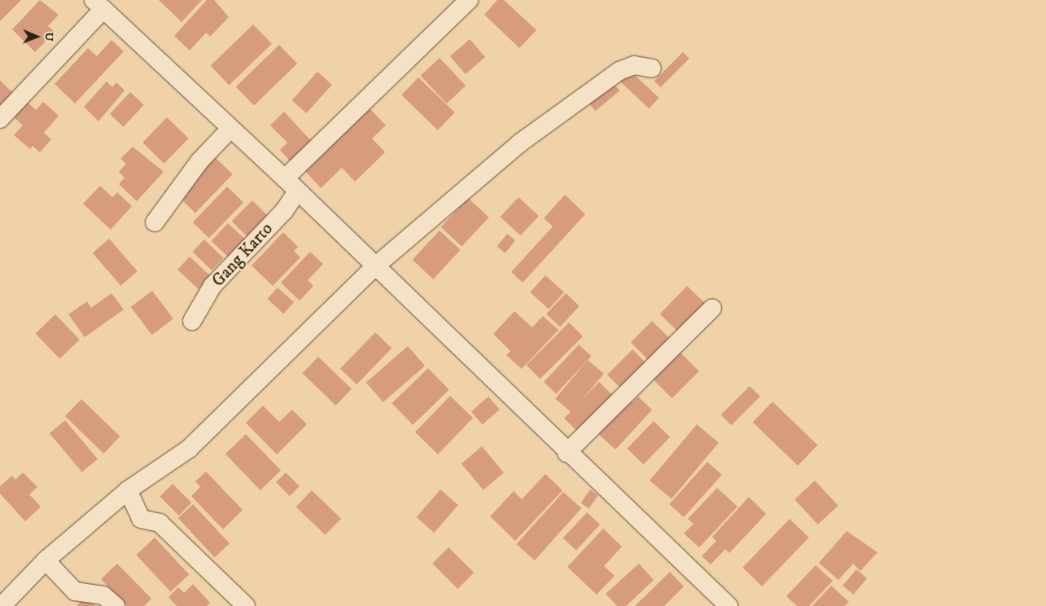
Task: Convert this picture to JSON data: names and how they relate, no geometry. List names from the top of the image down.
{
  "streets": {
    "street": ["Gang Karto"]
  },
  "north": "right"
}
